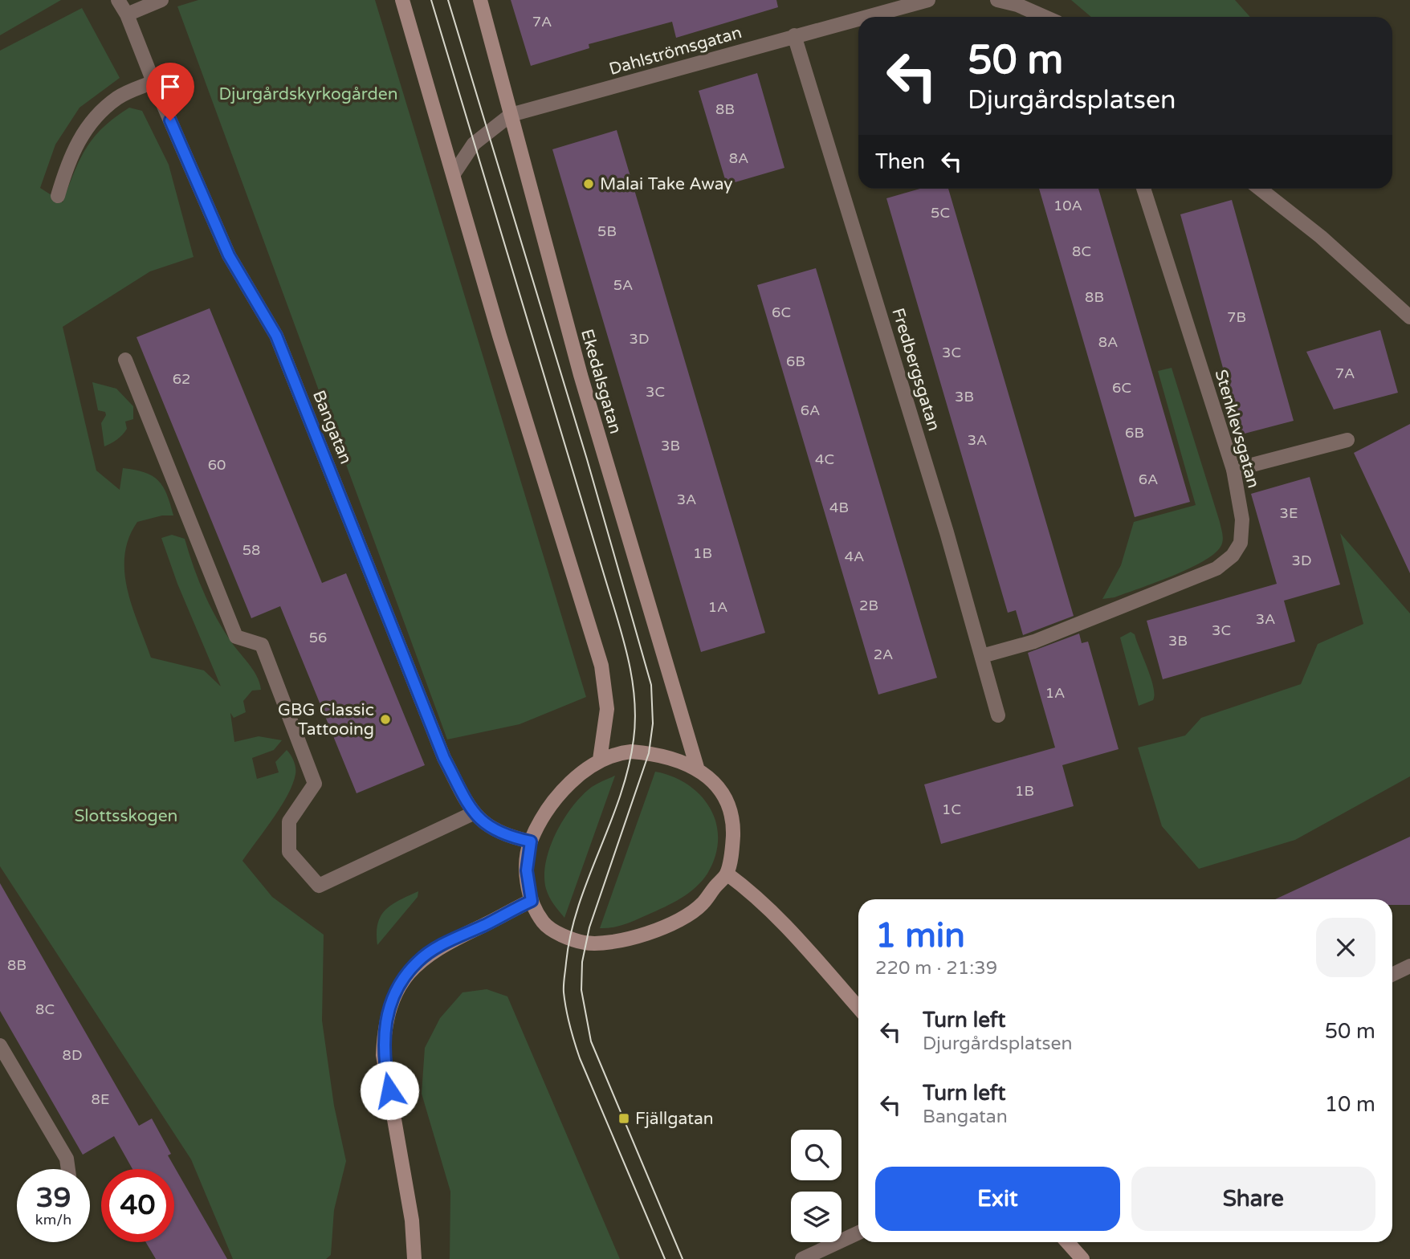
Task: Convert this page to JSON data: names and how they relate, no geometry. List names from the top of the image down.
{
  "streets": {
    "street": [
      "Dahlströmsgatan",
      "Fredbergsgatan",
      "Ekedalsgatan",
      "Bangatan",
      "Stenklevsgatan"
    ]
  },
  "crossings": [
    ["Dahlströmsgatan", "Fredbergsgatan"],
    ["Dahlströmsgatan", "Ekedalsgatan"],
    ["Fredbergsgatan", "Stenklevsgatan"],
    ["Ekedalsgatan", "Bangatan"]
  ],
  "parks": ["Djurgårdskyrkogården", "Slottsskogen"],
  "places": {
    "other": ["Malai Take Away", "GBG Classic Tattooing"],
    "transit": ["Fjällgatan"]
  },
  "house_numbers": [
    "7A",
    "8B",
    "8A",
    "10A",
    "5C",
    "5B",
    "8C",
    "5A",
    "8B",
    "6C",
    "7B",
    "3D",
    "8A",
    "3C",
    "6B",
    "7A",
    "62",
    "6C",
    "3C",
    "3B",
    "6A",
    "6B",
    "3A",
    "3B",
    "4C",
    "60",
    "6A",
    "3A",
    "4B",
    "3E",
    "58",
    "1B",
    "4A",
    "3D",
    "2B",
    "1A",
    "3A",
    "3C",
    "56",
    "3B",
    "2A",
    "1A",
    "1B",
    "1C",
    "8B",
    "8C",
    "8D",
    "8E"
  ],
  "page": {
    "turn": ["50 m", "Djurgårdsplatsen"],
    "then": "Then",
    "heading": ["1 min", "220 m · 21:39"],
    "list": [
      {
        "name": "Turn left",
        "note": "Djurgårdsplatsen",
        "value": "50 m"
      },
      {
        "name": "Turn left",
        "note": "Bangatan",
        "value": "10 m"
      }
    ],
    "buttons": ["Exit", "Share"],
    "speed": "39 km/h",
    "limit": "40"
  }
}
